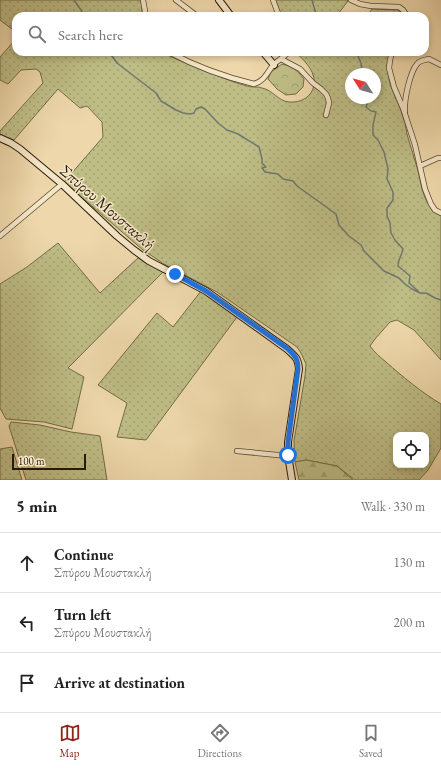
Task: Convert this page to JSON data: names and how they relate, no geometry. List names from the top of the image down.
{
  "streets": {
    "street": ["Σπύρου Μουστακλή"]
  },
  "scale_bar": "100 m",
  "north": "top left",
  "page": {
    "search": "Search here",
    "scale": "100 m",
    "heading": ["5 min", "Walk · 330 m"],
    "list": [
      ["Continue", "Σπύρου Μουστακλή", "130 m"],
      ["Turn left", "Σπύρου Μουστακλή", "200 m"],
      "Arrive at destination"
    ],
    "nav": ["Map", "Directions", "Saved"]
  }
}
